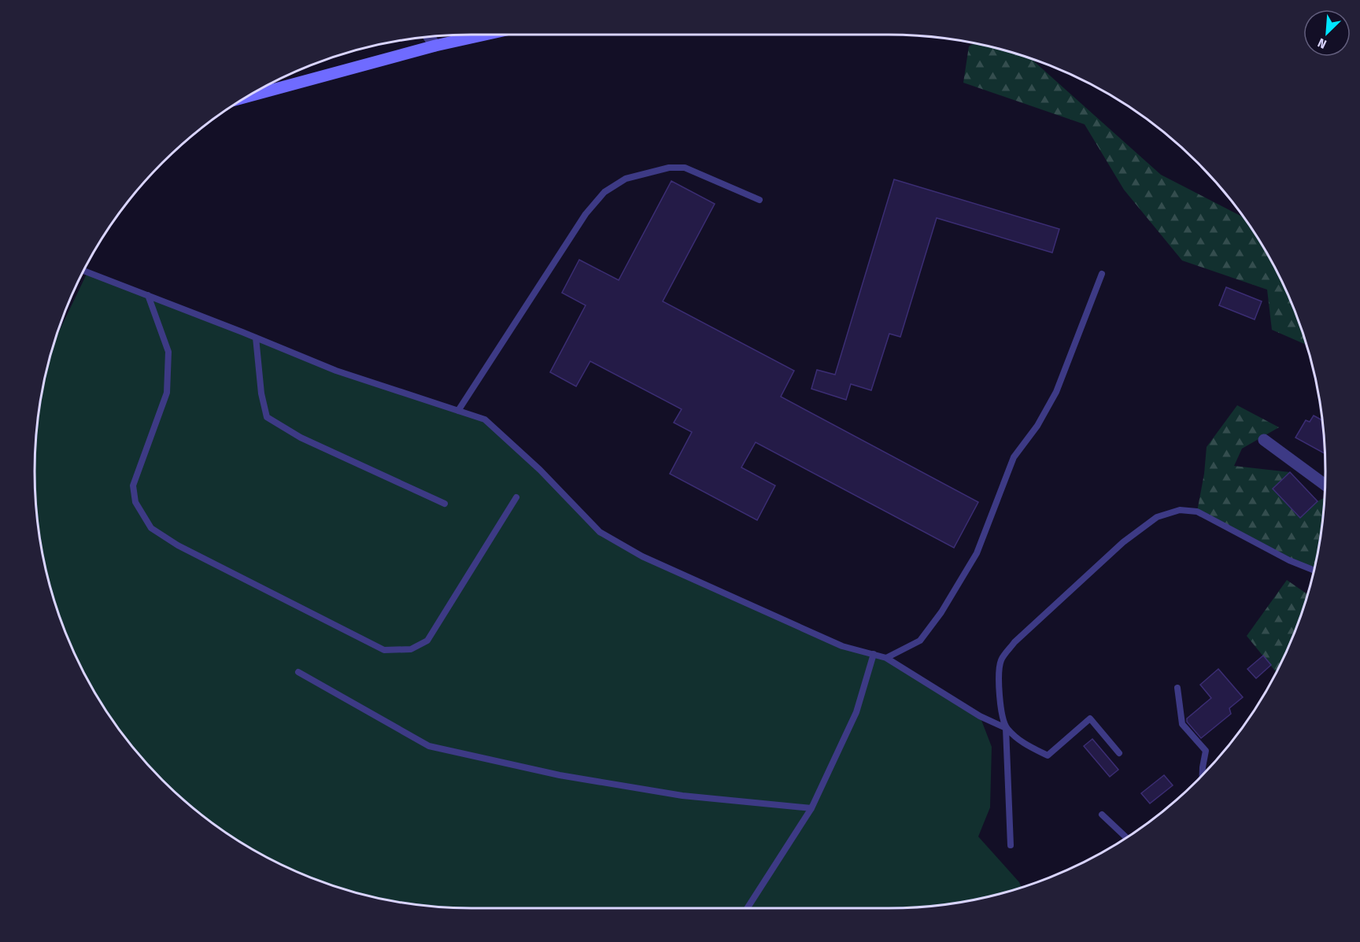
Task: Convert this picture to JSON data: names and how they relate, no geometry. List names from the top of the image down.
{
  "north": "bottom left"
}
